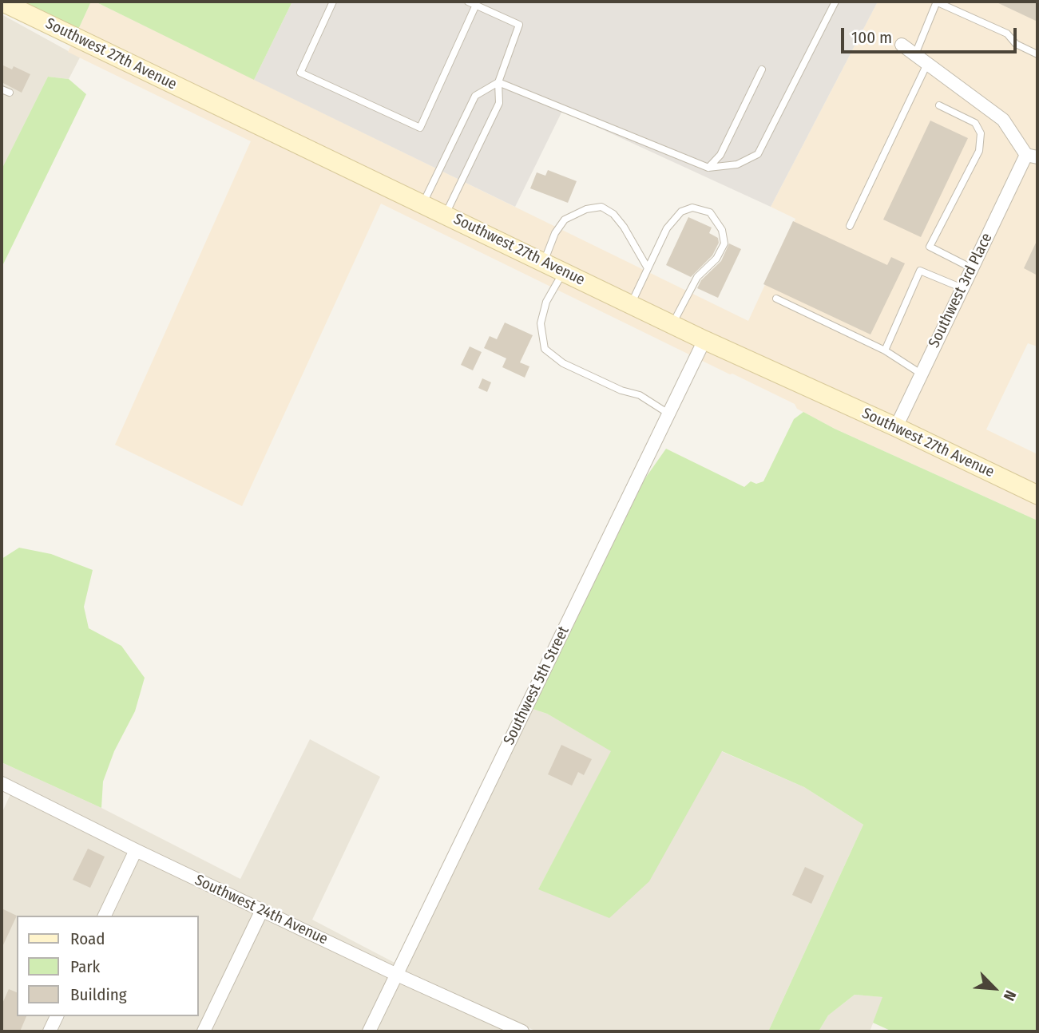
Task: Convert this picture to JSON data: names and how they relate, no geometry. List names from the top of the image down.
{
  "streets": {
    "main road": ["Southwest 27th Avenue"],
    "street": ["Southwest 3rd Place", "Southwest 5th Street", "Southwest 24th Avenue"]
  },
  "crossings": [
    ["Southwest 27th Avenue", "Southwest 3rd Place"],
    ["Southwest 27th Avenue", "Southwest 5th Street"],
    ["Southwest 5th Street", "Southwest 24th Avenue"]
  ],
  "legend": ["Road", "Park", "Building"],
  "scale_bar": "100 m",
  "north": "bottom right"
}
